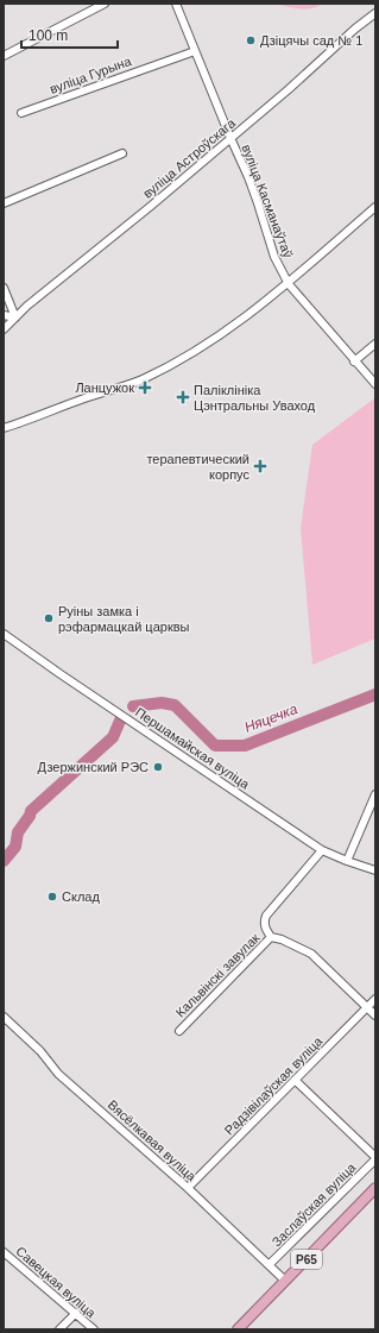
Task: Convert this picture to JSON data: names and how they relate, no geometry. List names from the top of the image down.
{
  "streets": {
    "main road": ["Р65"],
    "street": [
      "вуліца Гурына",
      "вуліца Астроўскага",
      "вуліца Касманаўтаў",
      "Першамайская вуліца",
      "Кальвінскі завулак",
      "Радзівілаўская вуліца",
      "Вясёлкавая вуліца",
      "Заслаўская вуліца",
      "Савецкая вуліца"
    ]
  },
  "crossings": [
    ["вуліца Гурына", "вуліца Касманаўтаў"],
    ["вуліца Астроўскага", "вуліца Касманаўтаў"],
    ["Радзівілаўская вуліца", "Вясёлкавая вуліца"],
    ["Вясёлкавая вуліца", "Заслаўская вуліца"],
    ["Вясёлкавая вуліца", "Р65"]
  ],
  "water": ["Няцечка"],
  "places": {
    "other": [
      "Дзіцячы сад № 1",
      "Руіны замка і рэфармацкай царквы",
      "Дзержинский РЭС",
      "Склад"
    ],
    "health": ["Ланцужок", "Паліклініка Цэнтральны Уваход", "терапевтический корпус"]
  },
  "scale_bar": "100 m"
}
